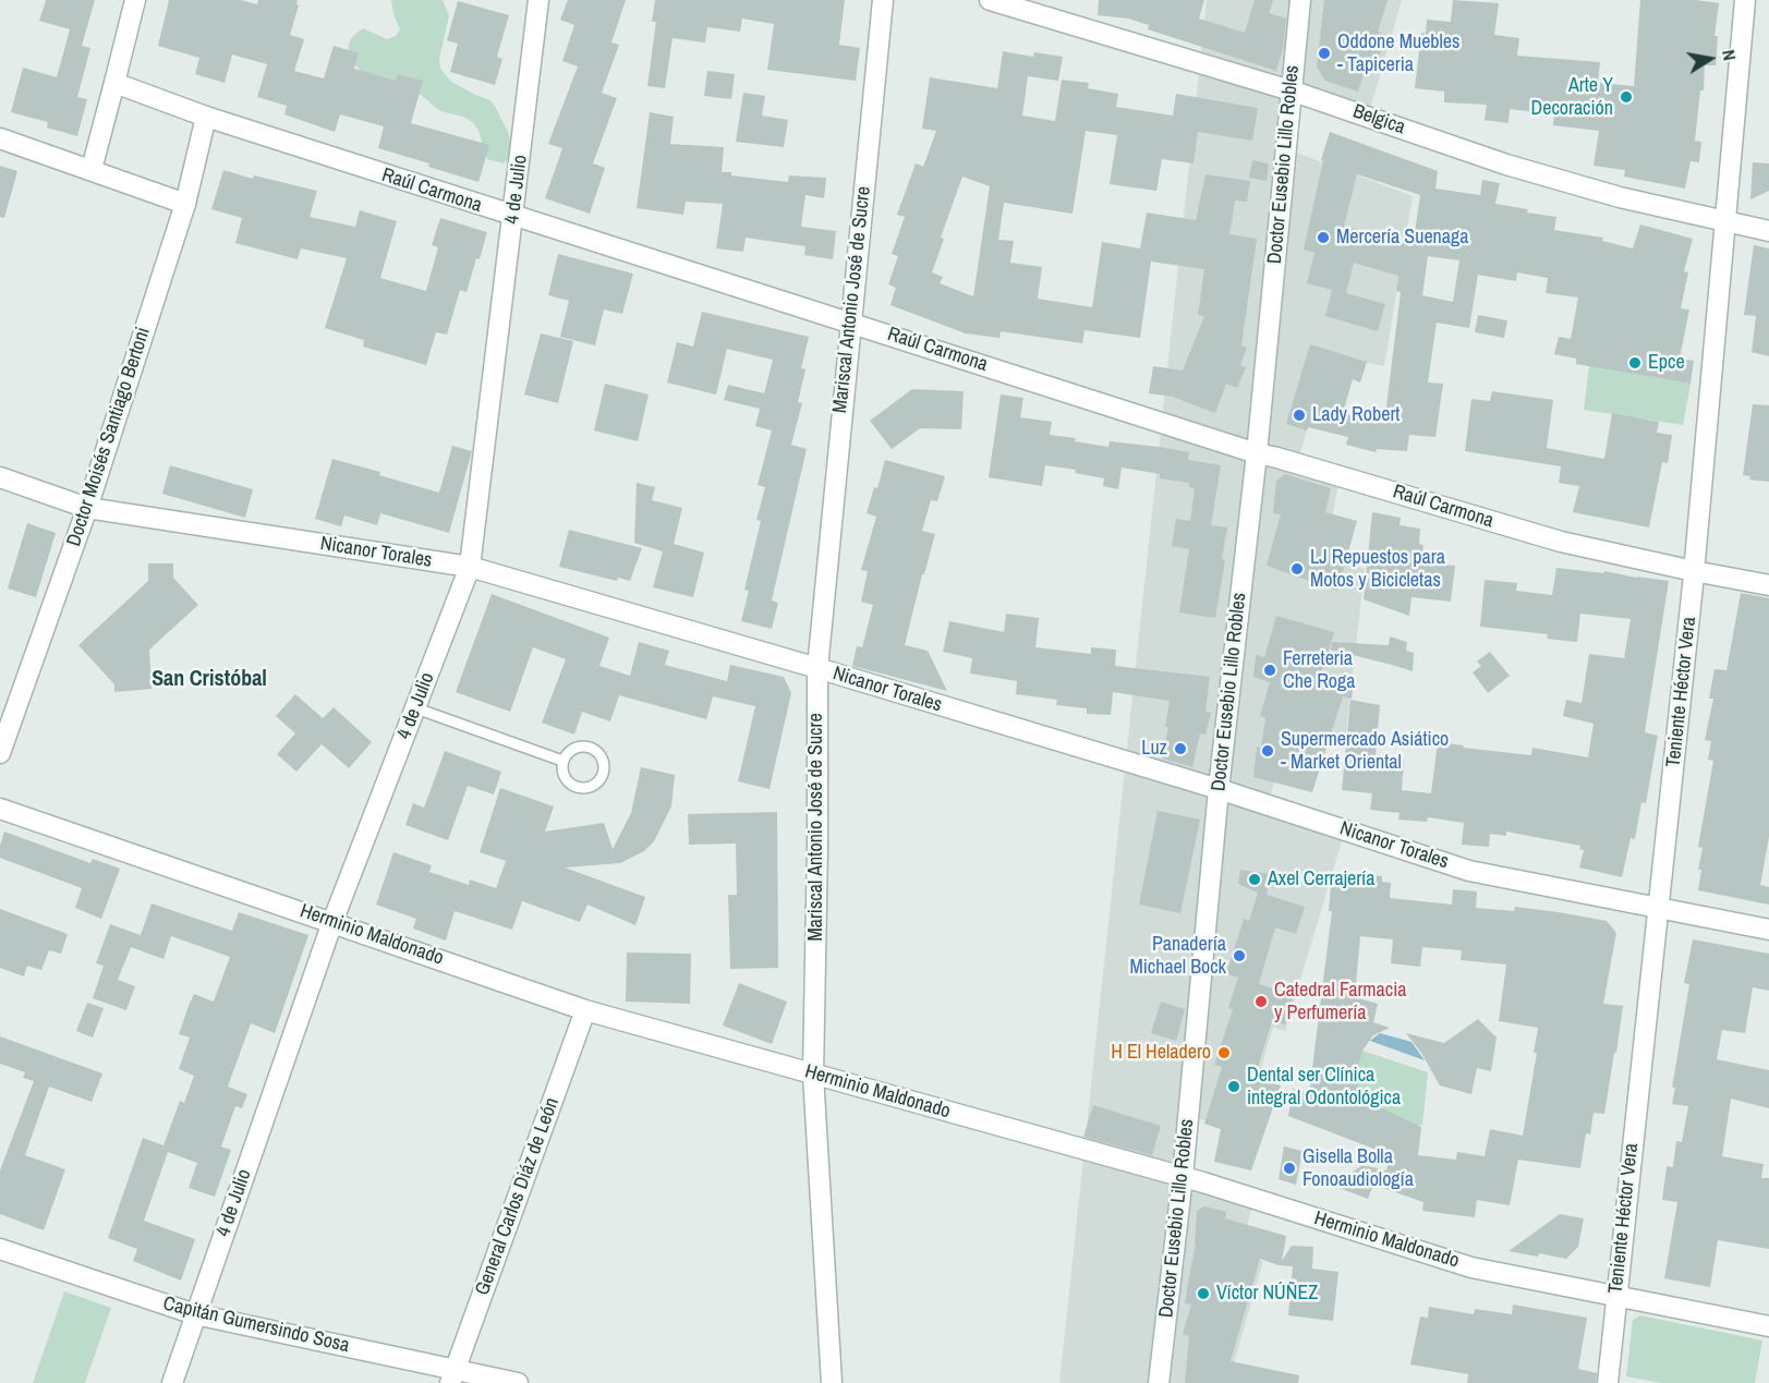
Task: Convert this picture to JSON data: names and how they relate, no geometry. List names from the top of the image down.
{
  "streets": {
    "street": [
      "Belgica",
      "Doctor Eusebio Lillo Robles",
      "4 de Julio",
      "Raúl Carmona",
      "Mariscal Antonio José de Sucre",
      "Doctor Moisés Santiago Bertoni",
      "Nicanor Torales",
      "Teniente Héctor Vera",
      "Herminio Maldonado",
      "General Carlos Diáz de León",
      "Capitán Gumersindo Sosa"
    ]
  },
  "crossings": [
    ["Belgica", "Doctor Eusebio Lillo Robles"],
    ["Belgica", "Teniente Héctor Vera"],
    ["Doctor Eusebio Lillo Robles", "Raúl Carmona"],
    ["Doctor Eusebio Lillo Robles", "Nicanor Torales"],
    ["Doctor Eusebio Lillo Robles", "Herminio Maldonado"],
    ["4 de Julio", "Raúl Carmona"],
    ["4 de Julio", "Nicanor Torales"],
    ["4 de Julio", "Herminio Maldonado"],
    ["4 de Julio", "Capitán Gumersindo Sosa"],
    ["Raúl Carmona", "Mariscal Antonio José de Sucre"],
    ["Raúl Carmona", "Doctor Moisés Santiago Bertoni"],
    ["Raúl Carmona", "Teniente Héctor Vera"],
    ["Mariscal Antonio José de Sucre", "Nicanor Torales"],
    ["Mariscal Antonio José de Sucre", "Herminio Maldonado"],
    ["Doctor Moisés Santiago Bertoni", "Nicanor Torales"],
    ["Nicanor Torales", "Teniente Héctor Vera"],
    ["Teniente Héctor Vera", "Herminio Maldonado"],
    ["Herminio Maldonado", "General Carlos Diáz de León"],
    ["General Carlos Diáz de León", "Capitán Gumersindo Sosa"]
  ],
  "districts": ["San Cristóbal"],
  "places": [
    "Oddone Muebles - Tapiceria",
    "Arte Y Decoración",
    "Mercería Suenaga",
    "Epce",
    "Lady Robert",
    "LJ Repuestos para Motos y Bicicletas",
    "Ferreteria Che Roga",
    "Luz",
    "Supermercado Asiático - Market Oriental",
    "Axel Cerrajería",
    "Panadería Michael Bock",
    "Catedral Farmacia y Perfumería",
    "H El Heladero",
    "Dental ser Clínica integral Odontológica",
    "Gisella Bolla Fonoaudiología",
    "Víctor NÚÑEZ"
  ],
  "north": "right"
}
